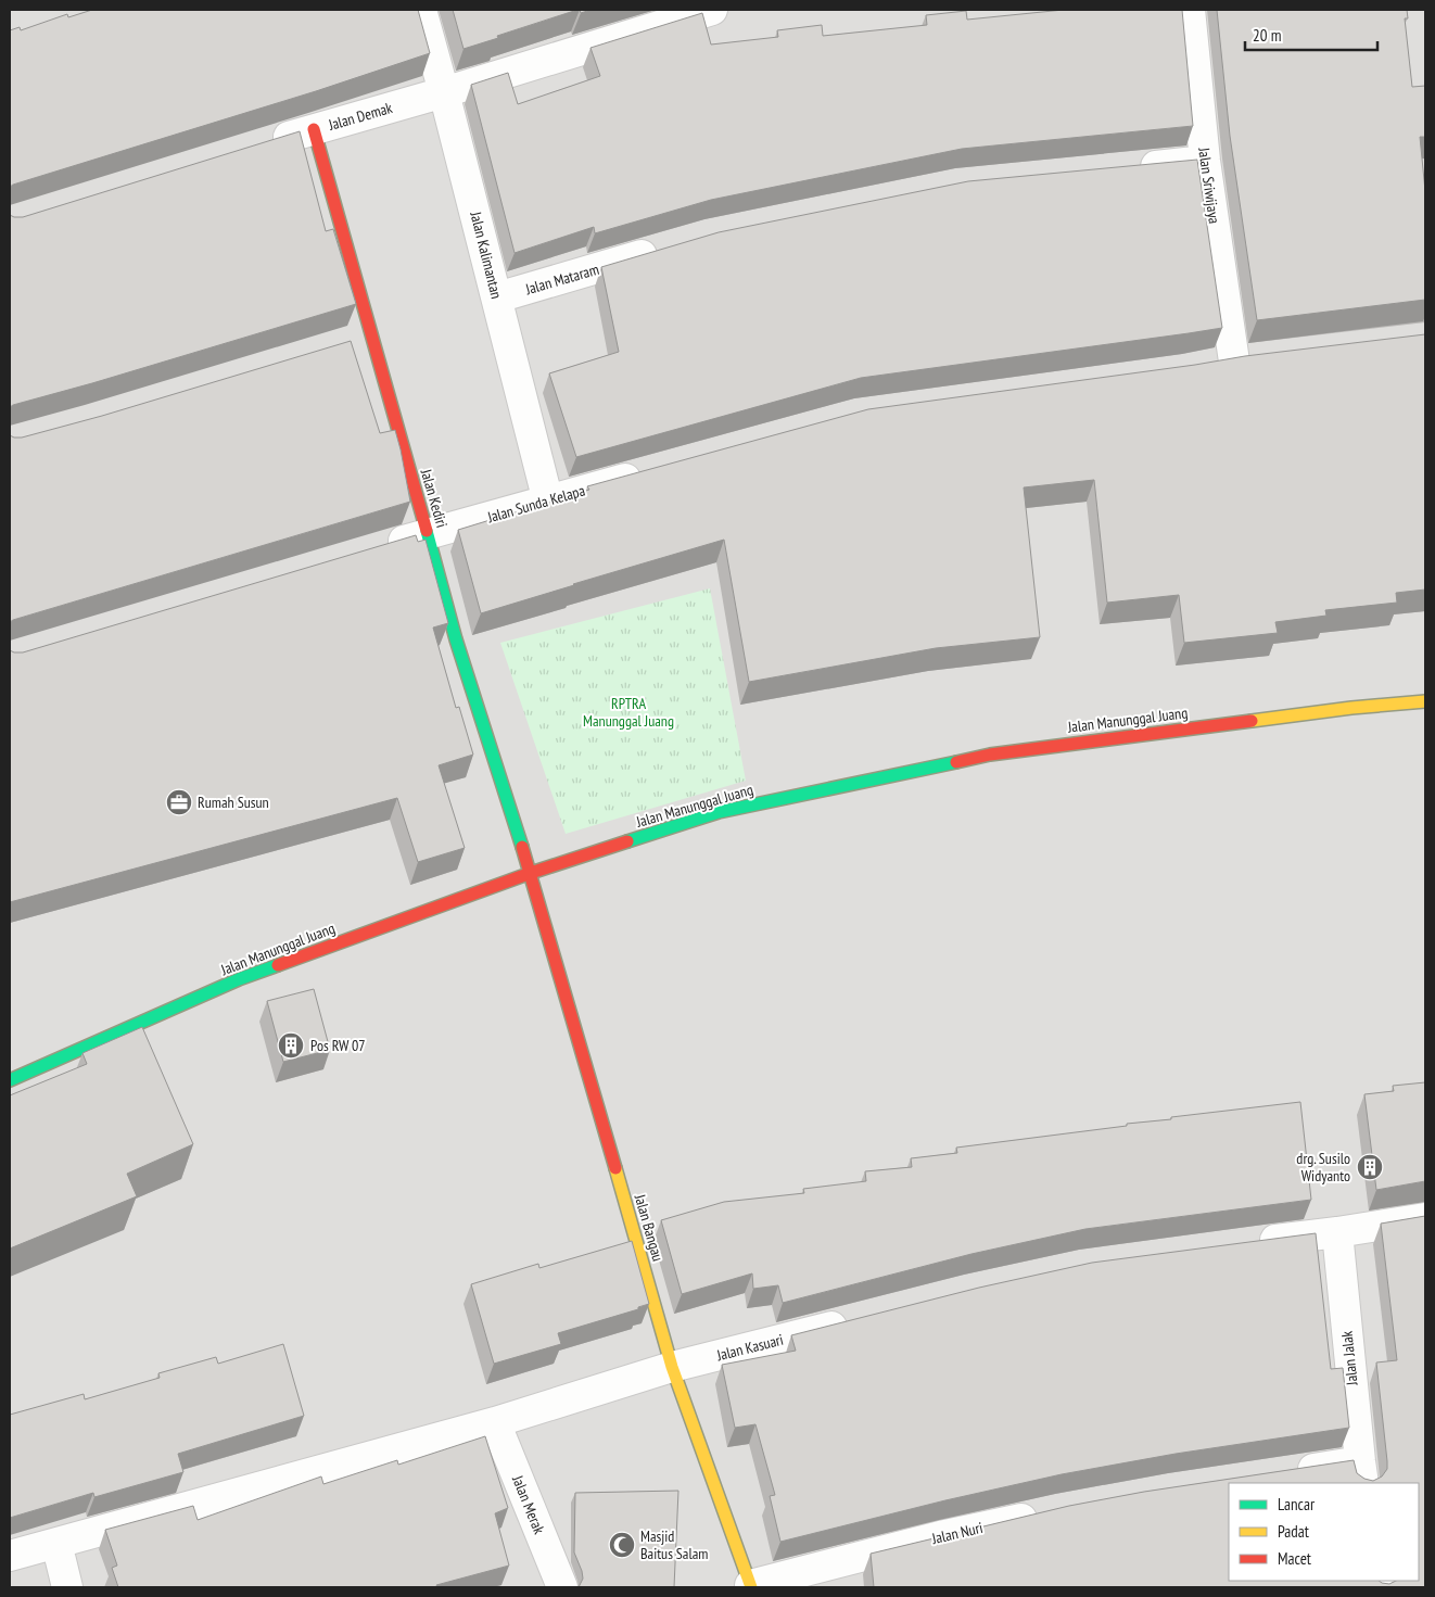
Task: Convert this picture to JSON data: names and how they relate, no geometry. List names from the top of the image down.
{
  "streets": {
    "street": [
      "Jalan Demak",
      "Jalan Sriwijaya",
      "Jalan Kalimantan",
      "Jalan Mataram",
      "Jalan Kediri",
      "Jalan Sunda Kelapa",
      "Jalan Manunggal Juang",
      "Jalan Bangau",
      "Jalan Kasuari",
      "Jalan Jalak",
      "Jalan Merak",
      "Jalan Nuri"
    ]
  },
  "crossings": [
    ["Jalan Demak", "Jalan Kalimantan"],
    ["Jalan Demak", "Jalan Kediri"],
    ["Jalan Kalimantan", "Jalan Mataram"],
    ["Jalan Kalimantan", "Jalan Sunda Kelapa"],
    ["Jalan Kediri", "Jalan Sunda Kelapa"],
    ["Jalan Kediri", "Jalan Manunggal Juang"],
    ["Jalan Kediri", "Jalan Bangau"],
    ["Jalan Manunggal Juang", "Jalan Bangau"],
    ["Jalan Bangau", "Jalan Kasuari"],
    ["Jalan Bangau", "Jalan Nuri"],
    ["Jalan Kasuari", "Jalan Merak"]
  ],
  "parks": ["RPTRA Manunggal Juang"],
  "places": {
    "office": ["Rumah Susun"],
    "building": ["Pos RW 07", "drg. Susilo Widyanto"],
    "mosque": ["Masjid Baitus Salam"]
  },
  "legend": ["Lancar", "Padat", "Macet"],
  "scale_bar": "20 m"
}
